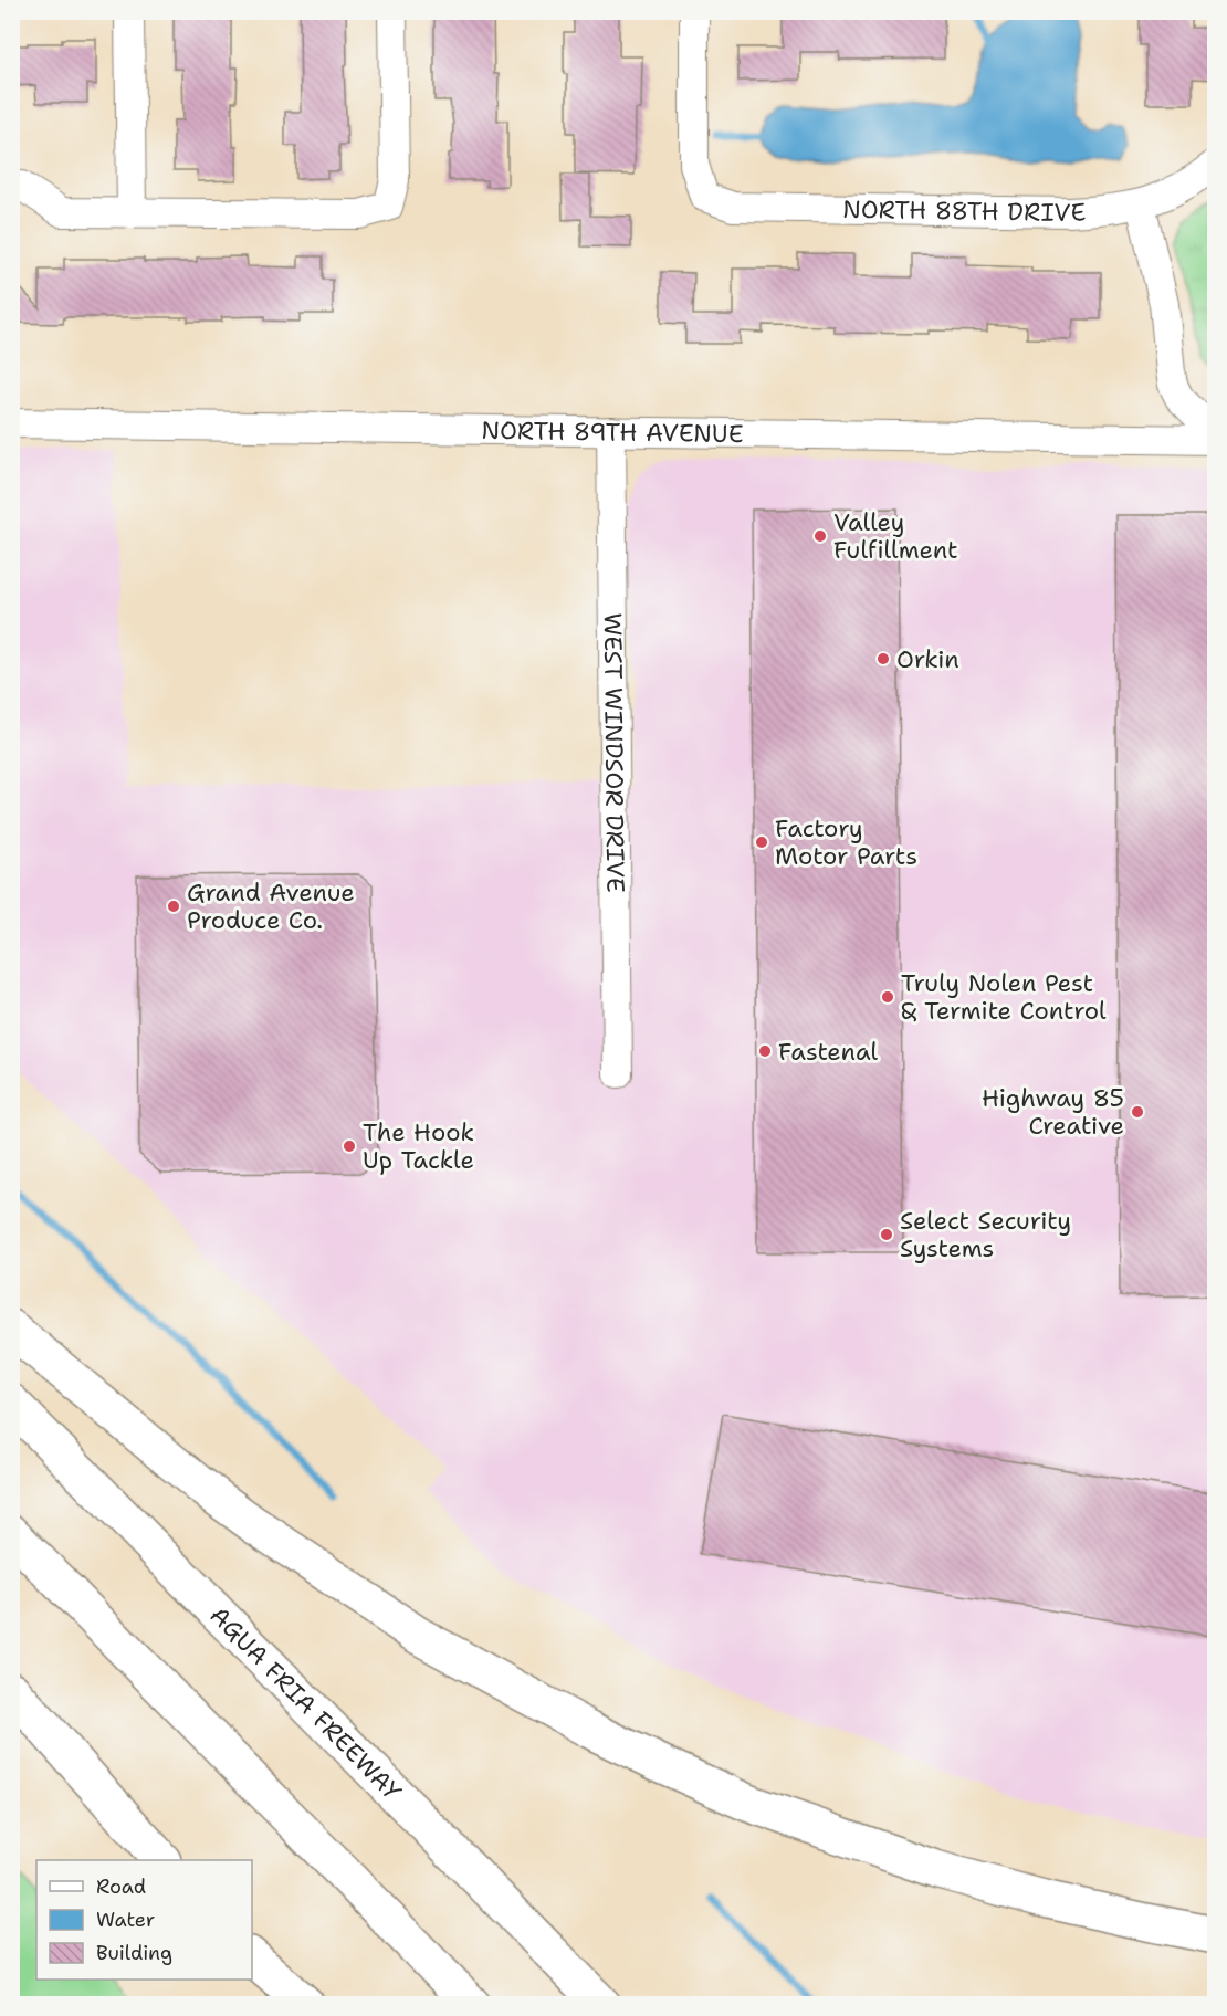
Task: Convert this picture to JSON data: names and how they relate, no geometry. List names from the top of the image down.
{
  "streets": {
    "highway": ["AGUA FRIA FREEWAY"],
    "street": ["NORTH 88TH DRIVE", "NORTH 89TH AVENUE", "WEST WINDSOR DRIVE"]
  },
  "crossings": [
    ["NORTH 89TH AVENUE", "WEST WINDSOR DRIVE"]
  ],
  "places": [
    "Valley Fulfillment",
    "Orkin",
    "Factory Motor Parts",
    "Grand Avenue Produce Co.",
    "Truly Nolen Pest & Termite Control",
    "Fastenal",
    "Highway 85 Creative",
    "The Hook Up Tackle",
    "Select Security Systems"
  ],
  "legend": ["Road", "Water", "Building"]
}
